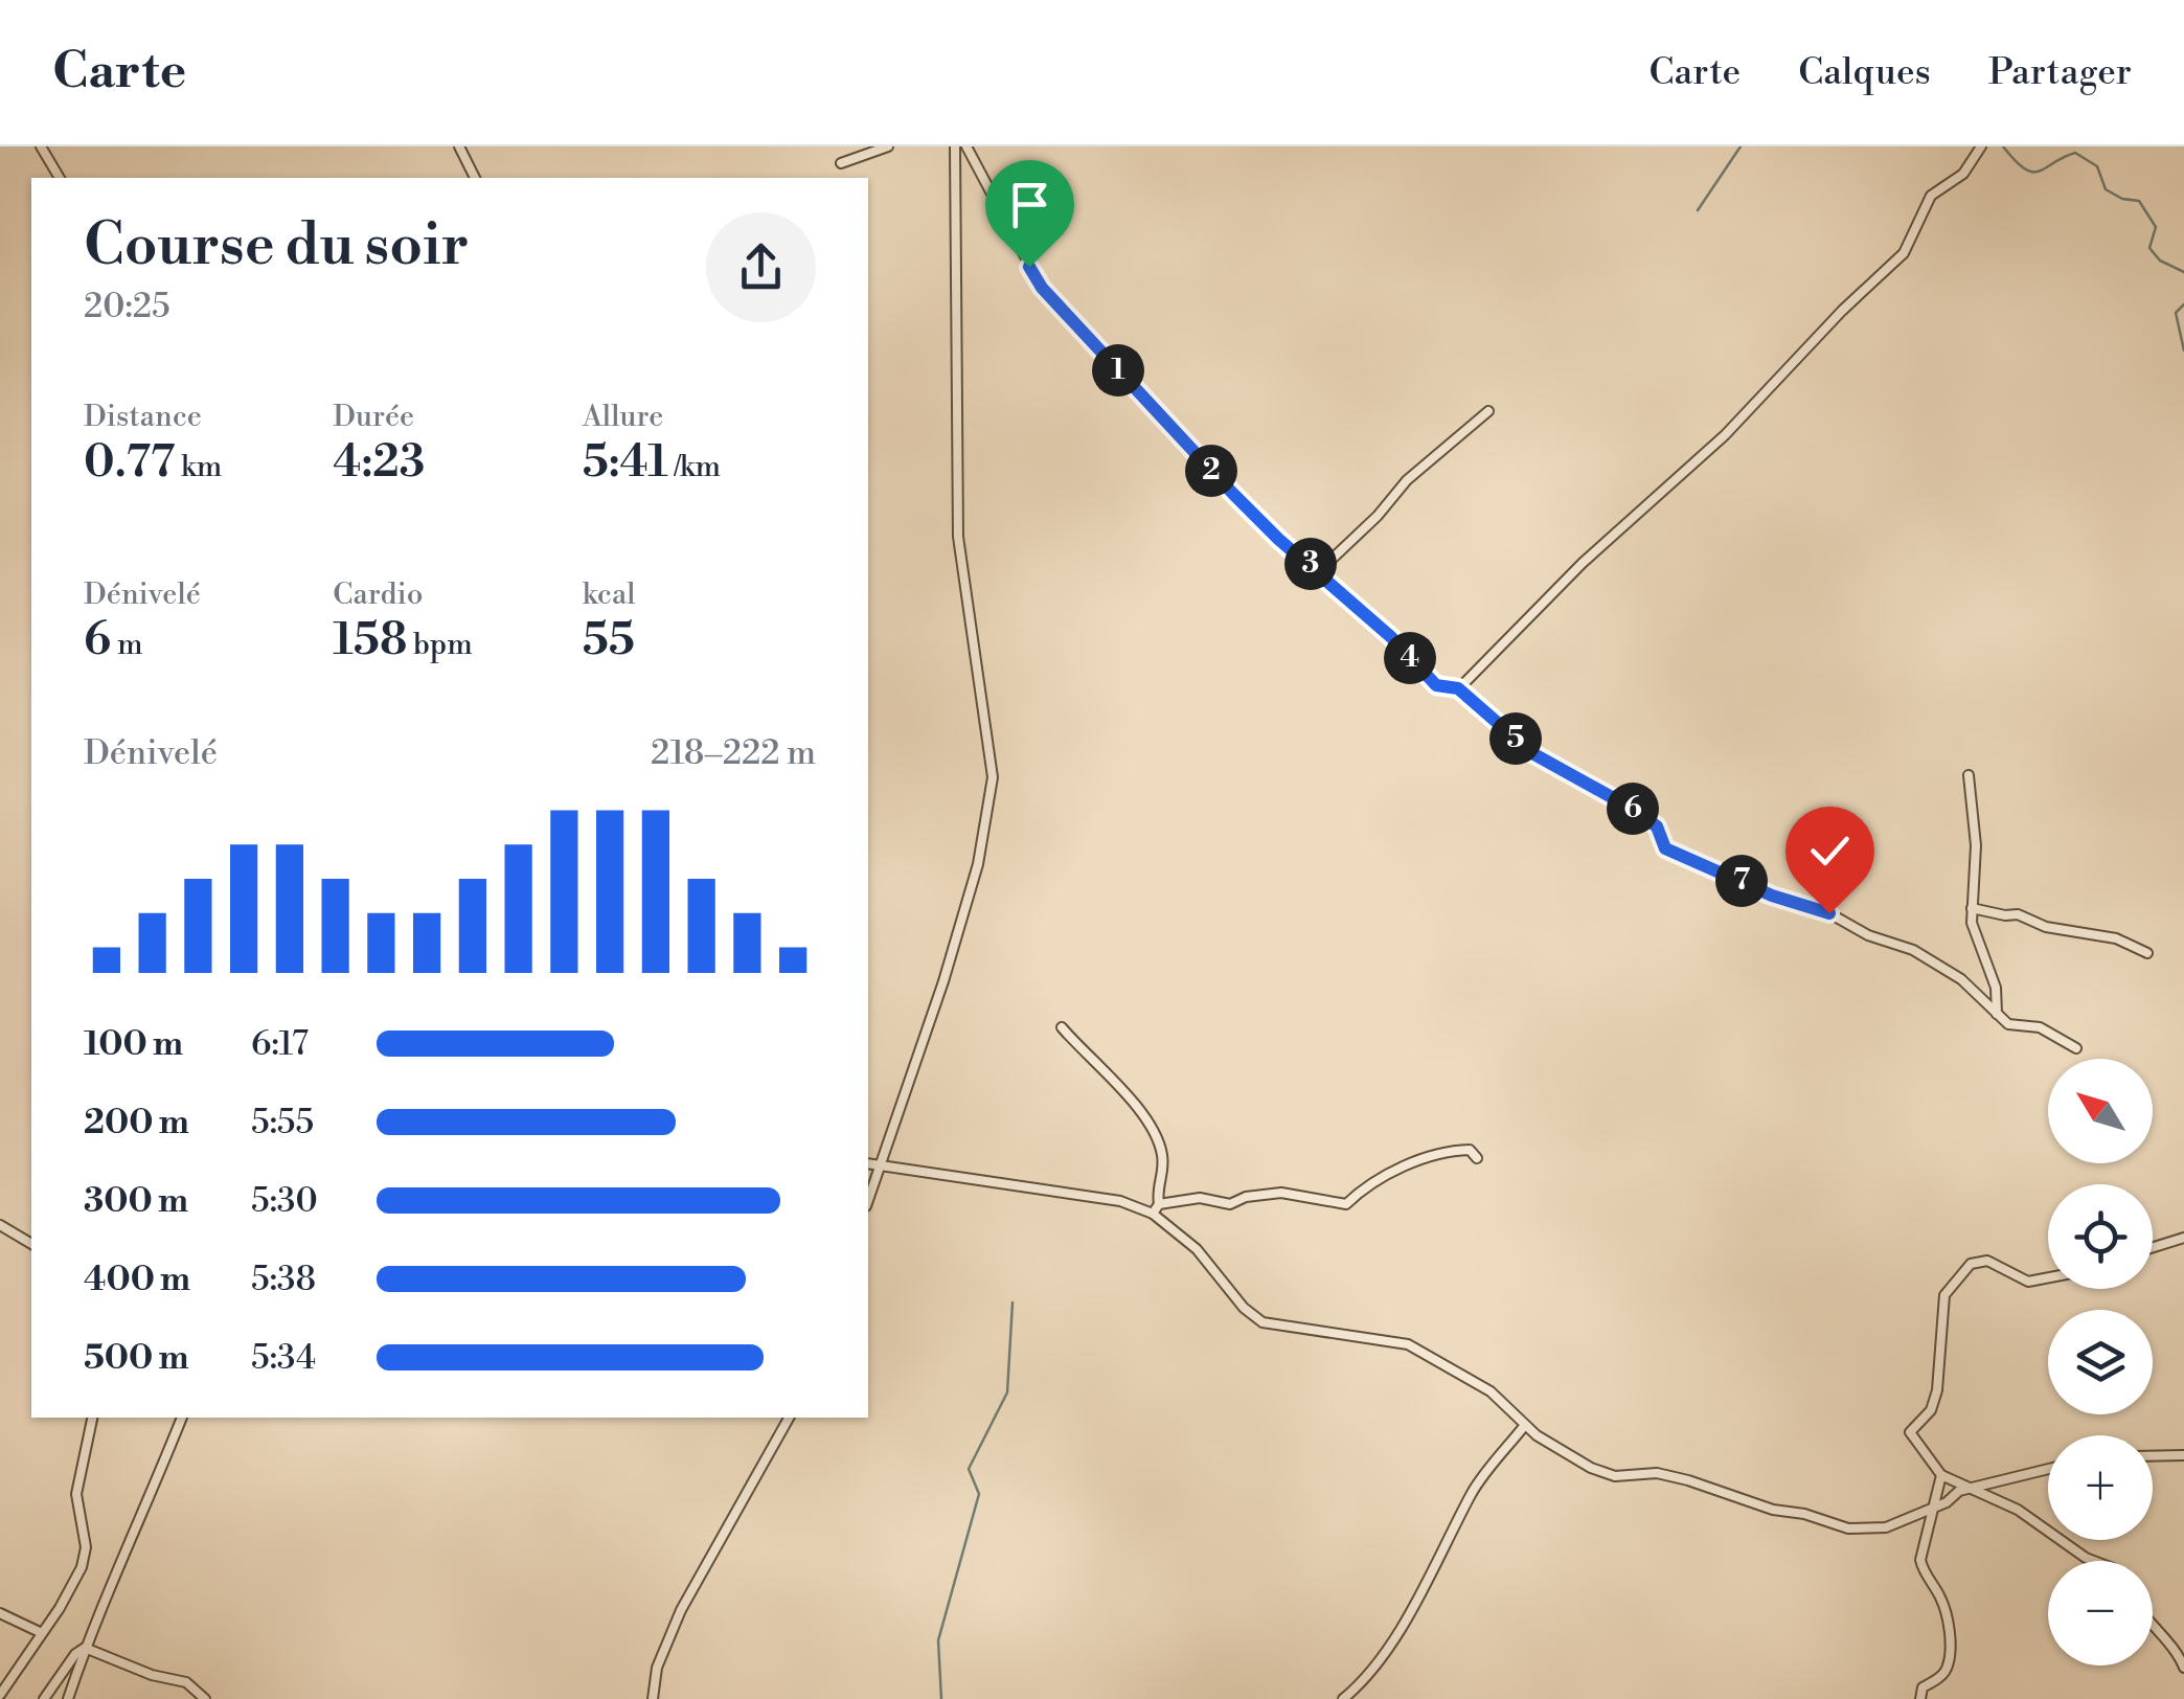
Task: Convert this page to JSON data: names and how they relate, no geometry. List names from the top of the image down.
{
  "north": "top left",
  "page": {
    "header": "Carte",
    "nav": ["Carte", "Calques", "Partager"],
    "heading": ["Course du soir", "20:25"],
    "pins": [
      "1",
      "2",
      "3",
      "4",
      "5",
      "6",
      "7"
    ],
    "stats": [
      ["Distance", "0.77 km"],
      ["Durée", "4:23"],
      ["Allure", "5:41 /km"],
      ["Dénivelé", "6 m"],
      ["Cardio", "158 bpm"],
      ["kcal", "55"]
    ],
    "chart": ["Dénivelé", "218–222 m"],
    "list": [
      {
        "name": "100 m",
        "note": "6:17"
      },
      {
        "name": "200 m",
        "note": "5:55"
      },
      {
        "name": "300 m",
        "note": "5:30"
      },
      {
        "name": "400 m",
        "note": "5:38"
      },
      {
        "name": "500 m",
        "note": "5:34"
      }
    ],
    "map_buttons": ["+", "−"]
  }
}
